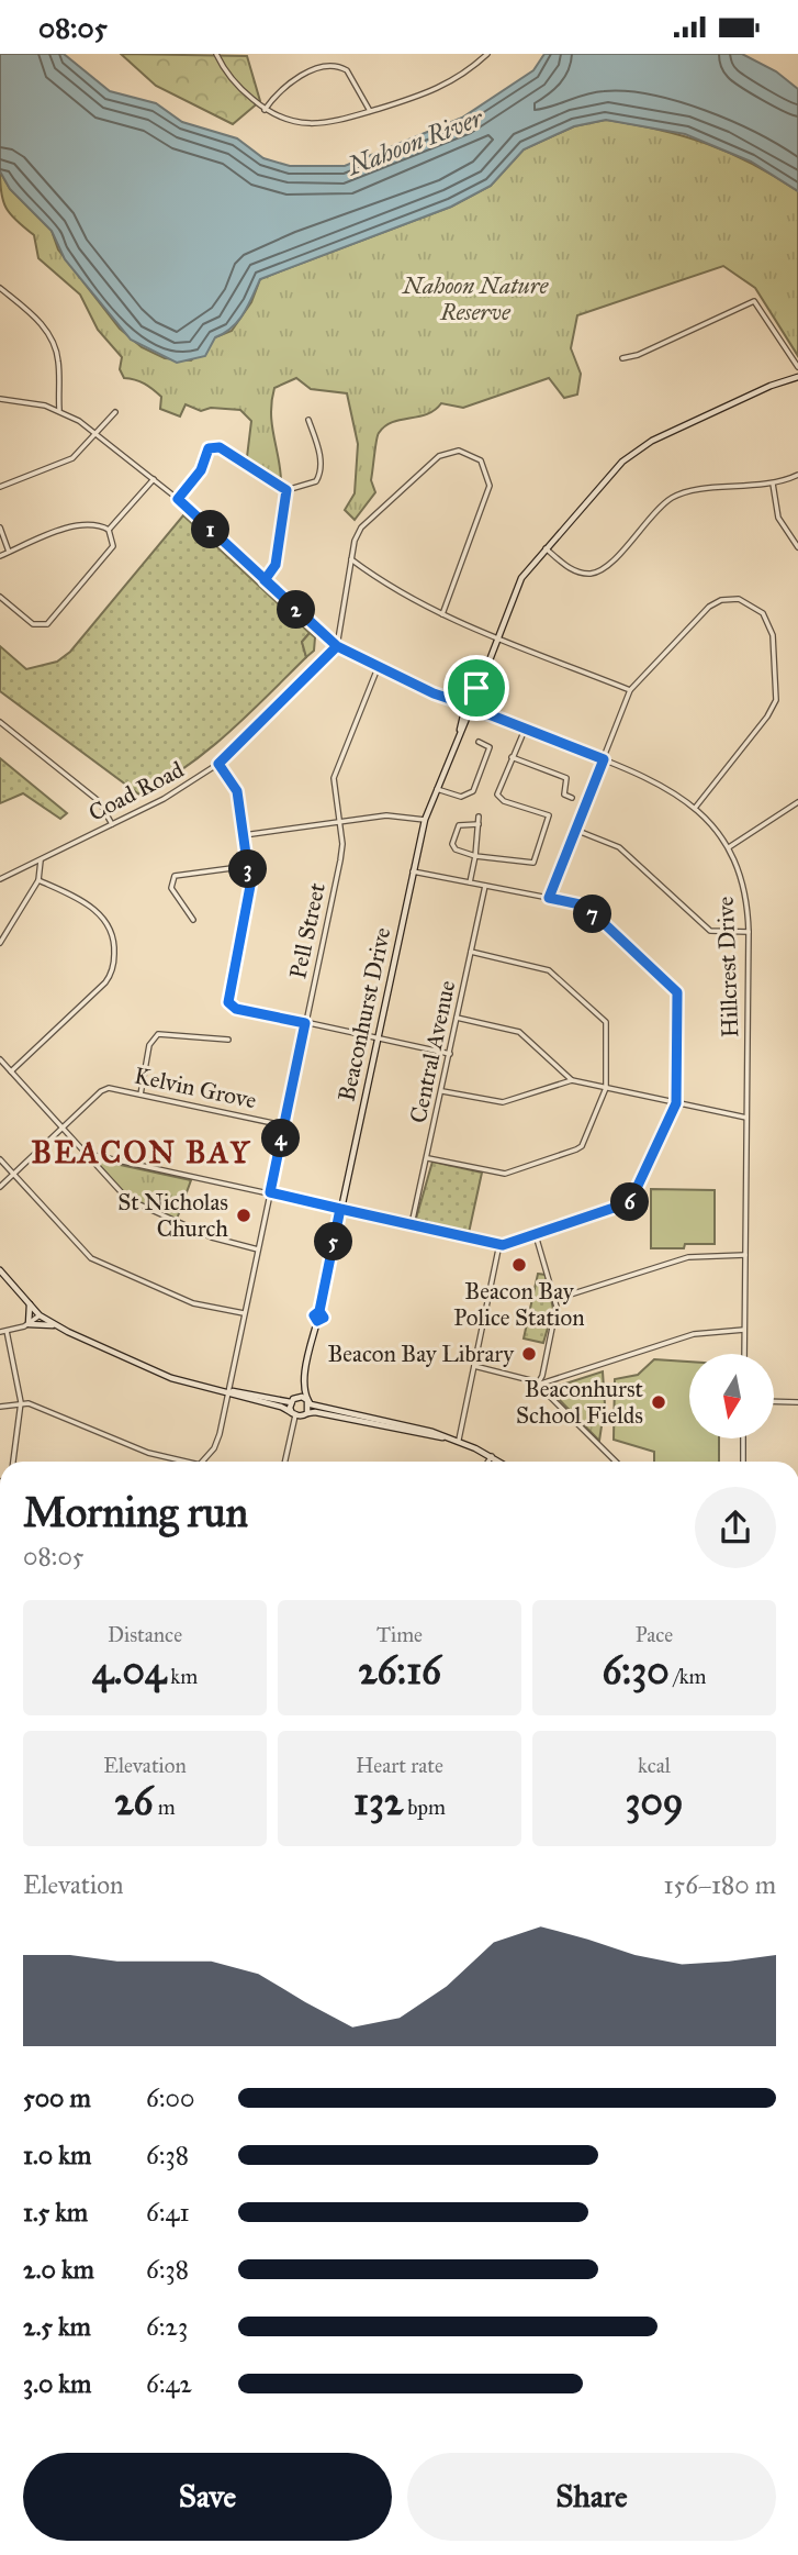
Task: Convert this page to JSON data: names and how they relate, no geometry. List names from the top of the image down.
{
  "streets": {
    "street": [
      "Coad Road",
      "Pell Street",
      "Hillcrest Drive",
      "Beaconhurst Drive",
      "Central Avenue",
      "Kelvin Grove"
    ]
  },
  "crossings": [
    ["Pell Street", "Hillcrest Drive"],
    ["Pell Street", "Kelvin Grove"],
    ["Hillcrest Drive", "Beaconhurst Drive"]
  ],
  "districts": ["BEACON BAY"],
  "water": ["Nahoon River"],
  "parks": ["Nahoon Nature Reserve"],
  "places": [
    "St Nicholas Church",
    "Beacon Bay Police Station",
    "Beacon Bay Library",
    "Beaconhurst School Fields"
  ],
  "north": "bottom",
  "page": {
    "status": "08:05",
    "pins": [
      "1",
      "2",
      "3",
      "7",
      "4",
      "6",
      "5"
    ],
    "heading": ["Morning run", "08:05"],
    "stats": [
      ["Distance", "4.04 km"],
      ["Time", "26:16"],
      ["Pace", "6:30 /km"],
      ["Elevation", "26 m"],
      ["Heart rate", "132 bpm"],
      ["kcal", "309"]
    ],
    "chart": ["Elevation", "156–180 m"],
    "list": [
      {
        "name": "500 m",
        "note": "6:00"
      },
      {
        "name": "1.0 km",
        "note": "6:38"
      },
      {
        "name": "1.5 km",
        "note": "6:41"
      },
      {
        "name": "2.0 km",
        "note": "6:38"
      },
      {
        "name": "2.5 km",
        "note": "6:23"
      },
      {
        "name": "3.0 km",
        "note": "6:42"
      }
    ],
    "buttons": ["Save", "Share"]
  }
}
